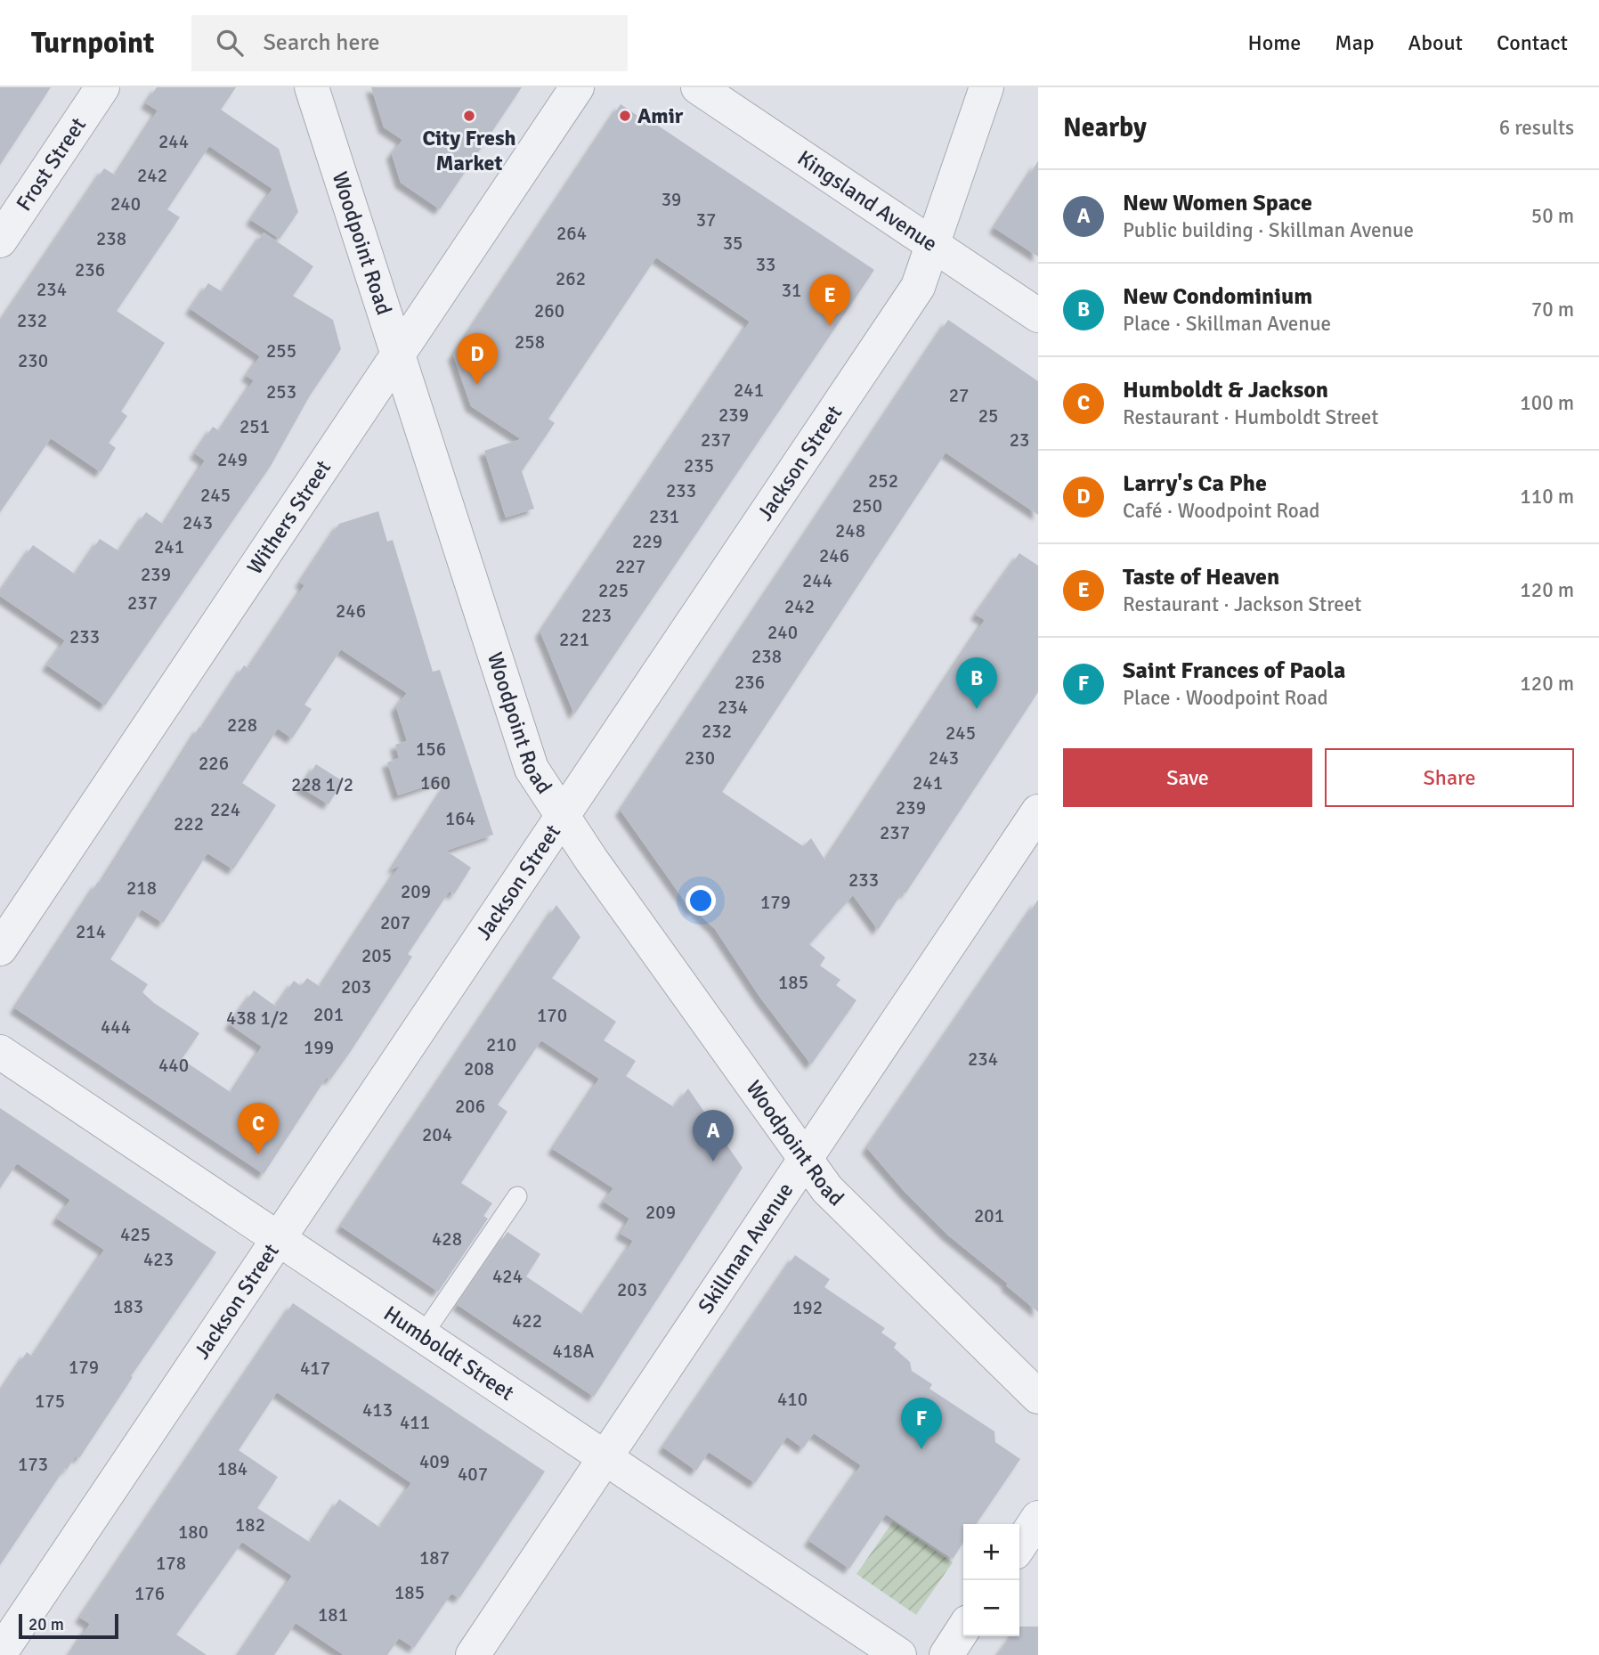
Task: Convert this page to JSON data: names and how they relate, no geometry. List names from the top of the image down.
{
  "streets": {
    "street": [
      "Frost Street",
      "Kingsland Avenue",
      "Woodpoint Road",
      "Jackson Street",
      "Withers Street",
      "Skillman Avenue",
      "Humboldt Street"
    ]
  },
  "crossings": [
    ["Kingsland Avenue", "Jackson Street"],
    ["Woodpoint Road", "Jackson Street"],
    ["Woodpoint Road", "Withers Street"],
    ["Woodpoint Road", "Skillman Avenue"],
    ["Jackson Street", "Humboldt Street"],
    ["Skillman Avenue", "Humboldt Street"]
  ],
  "places": ["City Fresh Market", "Amir"],
  "house_numbers": [
    "244",
    "242",
    "39",
    "240",
    "37",
    "264",
    "238",
    "35",
    "33",
    "236",
    "262",
    "234",
    "31",
    "260",
    "232",
    "258",
    "255",
    "230",
    "241",
    "253",
    "27",
    "239",
    "25",
    "251",
    "237",
    "23",
    "249",
    "235",
    "252",
    "233",
    "245",
    "250",
    "231",
    "243",
    "248",
    "229",
    "241",
    "246",
    "227",
    "239",
    "244",
    "225",
    "237",
    "242",
    "246",
    "223",
    "240",
    "233",
    "221",
    "238",
    "236",
    "234",
    "228",
    "232",
    "245",
    "156",
    "230",
    "243",
    "226",
    "160",
    "241",
    "228 1/2",
    "239",
    "224",
    "164",
    "222",
    "237",
    "233",
    "218",
    "209",
    "179",
    "207",
    "214",
    "205",
    "185",
    "203",
    "201",
    "170",
    "438 1/2",
    "444",
    "210",
    "199",
    "234",
    "440",
    "208",
    "206",
    "204",
    "209",
    "201",
    "425",
    "428",
    "423",
    "424",
    "203",
    "183",
    "192",
    "422",
    "418A",
    "179",
    "417",
    "410",
    "175",
    "413",
    "411",
    "409",
    "173",
    "184",
    "407",
    "182",
    "180",
    "187",
    "178",
    "185",
    "176",
    "181"
  ],
  "scale_bar": "20 m",
  "page": {
    "header": "Turnpoint",
    "search": "Search here",
    "nav": [
      "Home",
      "Map",
      "About",
      "Contact"
    ],
    "heading": ["Nearby", "6 results"],
    "list": [
      {
        "mark": "A",
        "name": "New Women Space",
        "note": "Public building · Skillman Avenue",
        "value": "50 m"
      },
      {
        "mark": "B",
        "name": "New Condominium",
        "note": "Place · Skillman Avenue",
        "value": "70 m"
      },
      {
        "mark": "C",
        "name": "Humboldt & Jackson",
        "note": "Restaurant · Humboldt Street",
        "value": "100 m"
      },
      {
        "mark": "D",
        "name": "Larry's Ca Phe",
        "note": "Café · Woodpoint Road",
        "value": "110 m"
      },
      {
        "mark": "E",
        "name": "Taste of Heaven",
        "note": "Restaurant · Jackson Street",
        "value": "120 m"
      },
      {
        "mark": "F",
        "name": "Saint Frances of Paola",
        "note": "Place · Woodpoint Road",
        "value": "120 m"
      }
    ],
    "pins": [
      "E",
      "D",
      "B",
      "C",
      "A",
      "F"
    ],
    "buttons": ["Save", "Share"],
    "map_buttons": ["+", "−"],
    "scale": "20 m"
  }
}
